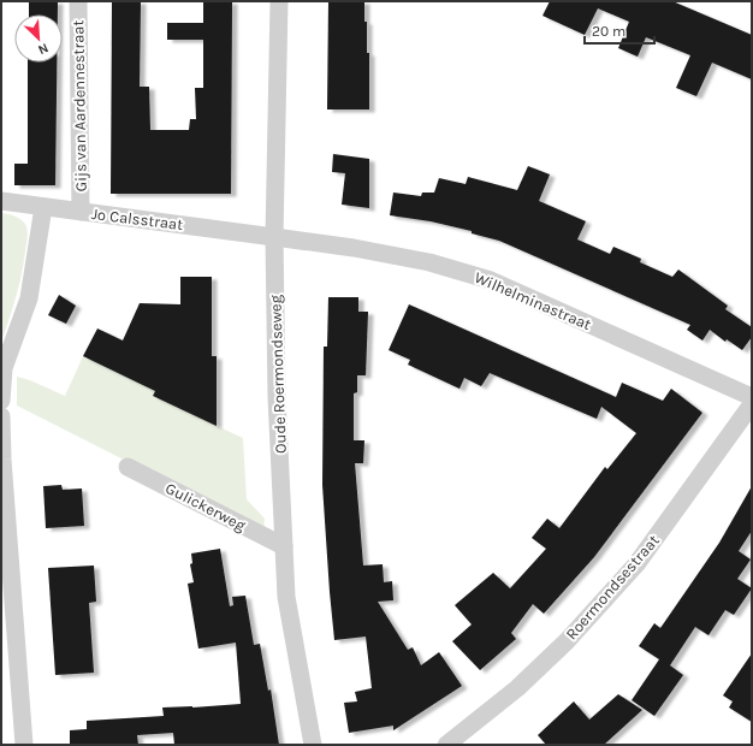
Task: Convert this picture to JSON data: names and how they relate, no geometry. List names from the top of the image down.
{
  "streets": {
    "street": [
      "Gijs van Aardennestraat",
      "Jo Calsstraat",
      "Wilhelminastraat",
      "Oude Roermondseweg",
      "Gulickerweg",
      "Roermondsestraat"
    ]
  },
  "crossings": [
    ["Gijs van Aardennestraat", "Jo Calsstraat"],
    ["Jo Calsstraat", "Wilhelminastraat"],
    ["Jo Calsstraat", "Oude Roermondseweg"],
    ["Wilhelminastraat", "Oude Roermondseweg"],
    ["Oude Roermondseweg", "Gulickerweg"]
  ],
  "scale_bar": "20 m",
  "north": "bottom right"
}
